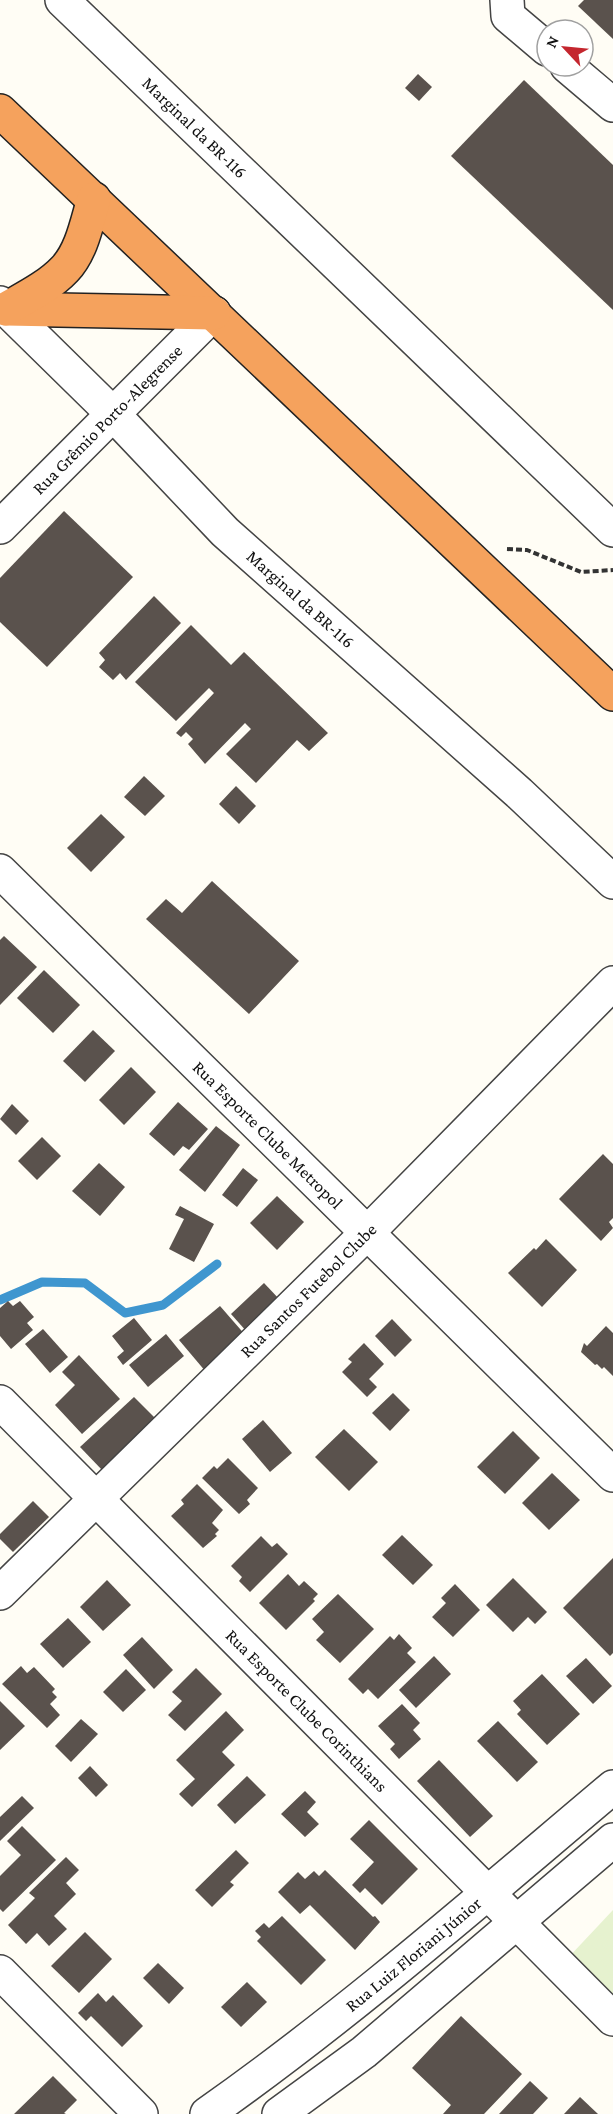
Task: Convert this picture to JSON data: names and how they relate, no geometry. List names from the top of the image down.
{
  "streets": {
    "street": [
      "Marginal da BR-116",
      "Rua Grêmio Porto-Alegrense",
      "Rua Esporte Clube Metropol",
      "Rua Santos Futebol Clube",
      "Rua Esporte Clube Corinthians",
      "Rua Luiz Floriani Júnior"
    ]
  },
  "crossings": [
    ["Marginal da BR-116", "Rua Grêmio Porto-Alegrense"],
    ["Rua Esporte Clube Metropol", "Rua Santos Futebol Clube"],
    ["Rua Santos Futebol Clube", "Rua Esporte Clube Corinthians"],
    ["Rua Esporte Clube Corinthians", "Rua Luiz Floriani Júnior"]
  ],
  "north": "top left"
}
